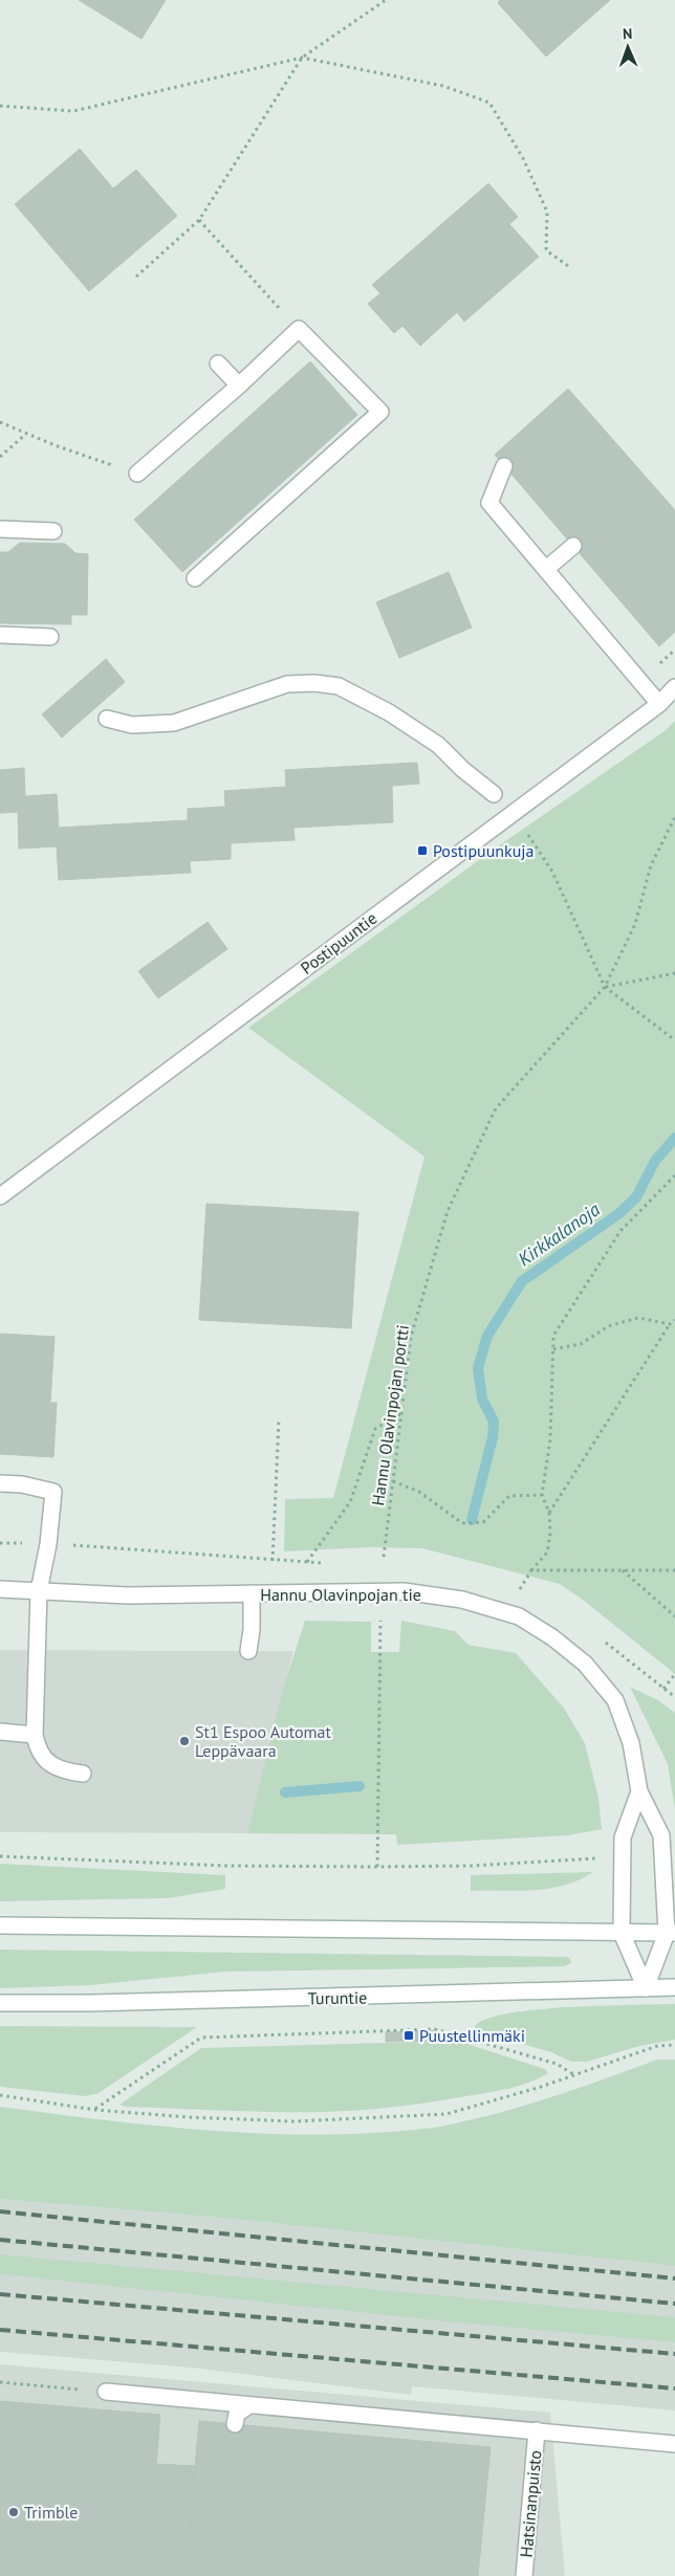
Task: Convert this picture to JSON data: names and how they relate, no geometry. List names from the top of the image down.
{
  "streets": {
    "street": [
      "Postipuuntie",
      "Hannu Olavinpojan tie",
      "Turuntie",
      "Hatsinanpuisto"
    ],
    "path": ["Hannu Olavinpojan portti"]
  },
  "crossings": [
    ["Hannu Olavinpojan tie", "Turuntie"]
  ],
  "water": ["Kirkkalanoja"],
  "places": {
    "transit": ["Postipuunkuja", "Puustellinmäki"],
    "other": ["St1 Espoo Automat Leppävaara", "Trimble"]
  },
  "north": "top"
}
